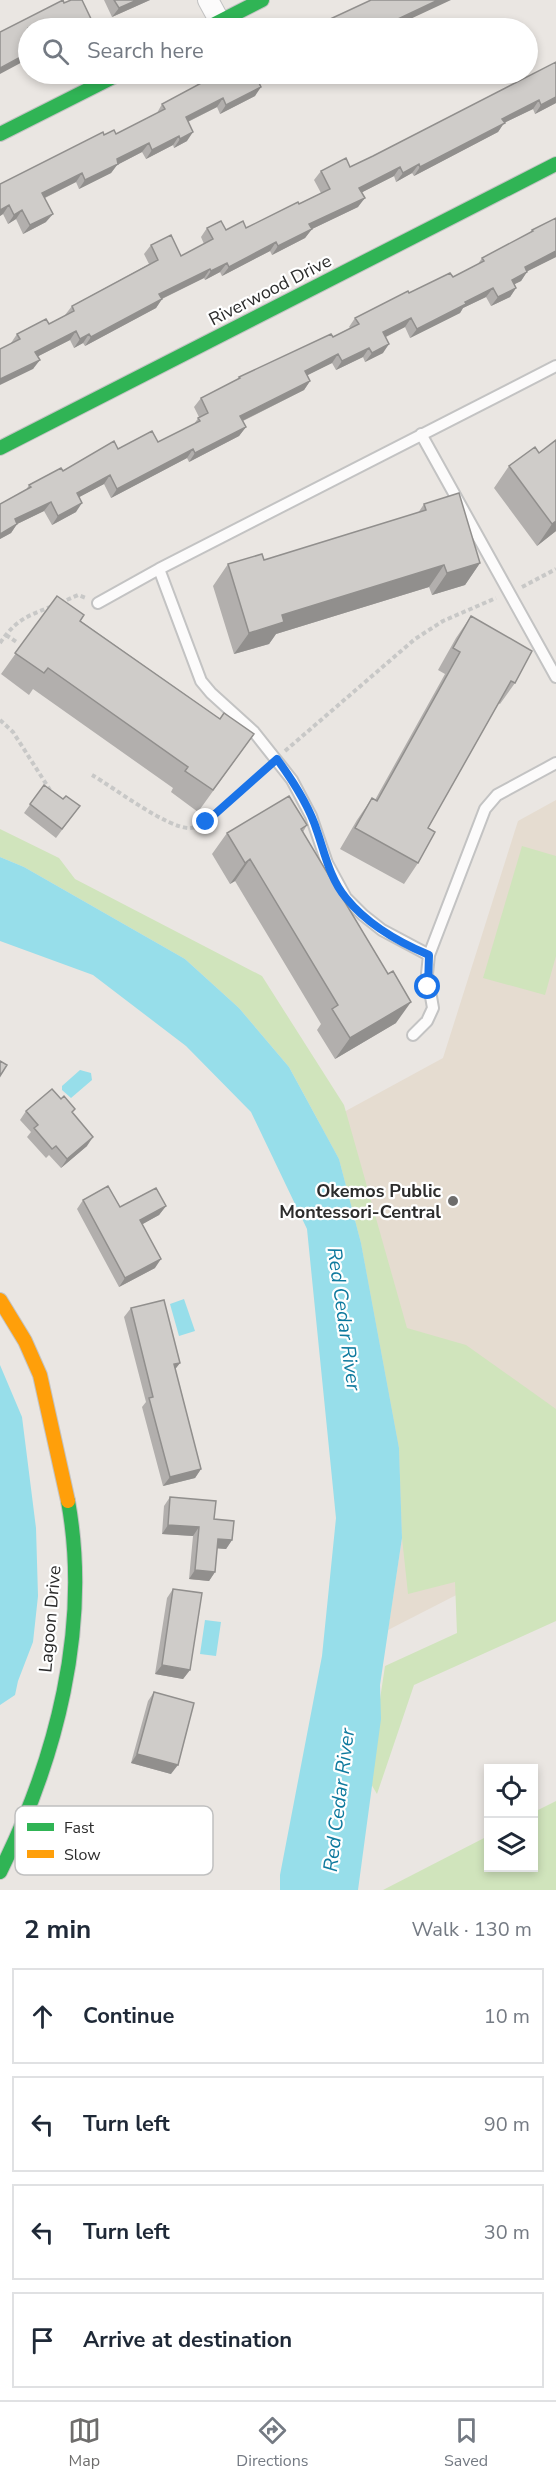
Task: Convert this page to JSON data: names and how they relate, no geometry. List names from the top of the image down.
{
  "streets": {
    "street": ["Riverwood Drive", "Lagoon Drive"]
  },
  "water": ["Red Cedar River"],
  "places": ["Okemos Public Montessori-Central"],
  "legend": ["Fast", "Slow"],
  "page": {
    "search": "Search here",
    "heading": ["2 min", "Walk · 130 m"],
    "list": [
      ["Continue", "10 m"],
      ["Turn left", "90 m"],
      ["Turn left", "30 m"],
      "Arrive at destination"
    ],
    "nav": ["Map", "Directions", "Saved"]
  }
}
